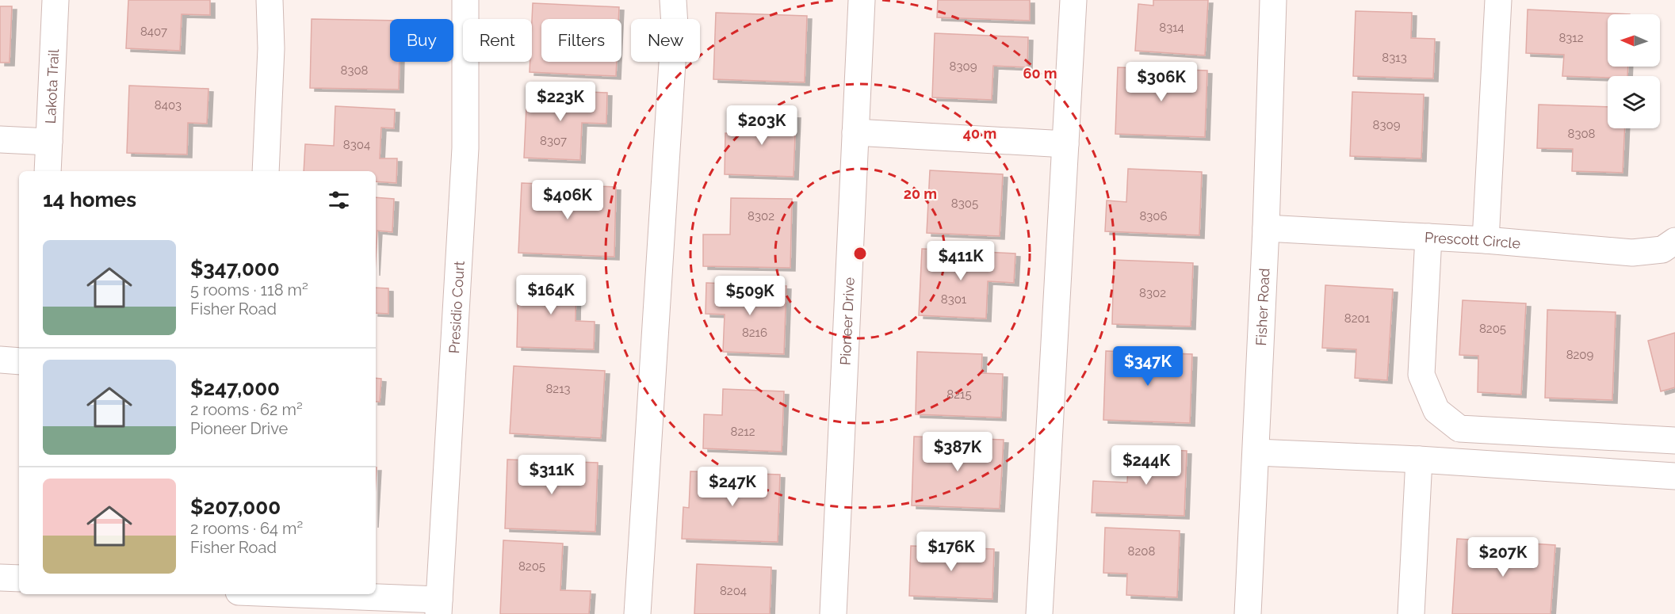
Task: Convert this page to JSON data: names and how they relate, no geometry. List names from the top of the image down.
{
  "streets": {
    "street": [
      "Lakota Trail",
      "Prescott Circle",
      "Presidio Court",
      "Fisher Road",
      "Pioneer Drive"
    ]
  },
  "crossings": [
    ["Prescott Circle", "Fisher Road"]
  ],
  "house_numbers": [
    "8314",
    "8407",
    "8312",
    "8313",
    "8309",
    "8308",
    "8403",
    "8309",
    "8308",
    "8307",
    "8304",
    "8305",
    "8302",
    "8306",
    "8302",
    "8301",
    "8201",
    "8205",
    "8216",
    "8209",
    "8213",
    "8215",
    "8212",
    "8208",
    "8205",
    "8204"
  ],
  "north": "left",
  "page": {
    "chip": [
      "Buy",
      "Rent",
      "Filters",
      "New"
    ],
    "price": [
      "$306K",
      "$223K",
      "$203K",
      "$406K",
      "$411K",
      "$164K",
      "$509K",
      "$347K",
      "$387K",
      "$244K",
      "$311K",
      "$247K",
      "$176K",
      "$207K"
    ],
    "heading": "14 homes",
    "list": [
      {
        "name": "$347,000",
        "note": "5 rooms · 118 m² · Fisher Road"
      },
      {
        "name": "$247,000",
        "note": "2 rooms · 62 m² · Pioneer Drive"
      },
      {
        "name": "$207,000",
        "note": "2 rooms · 64 m² · Fisher Road"
      }
    ]
  },
  "rings": ["60 m", "40 m", "20 m"]
}
